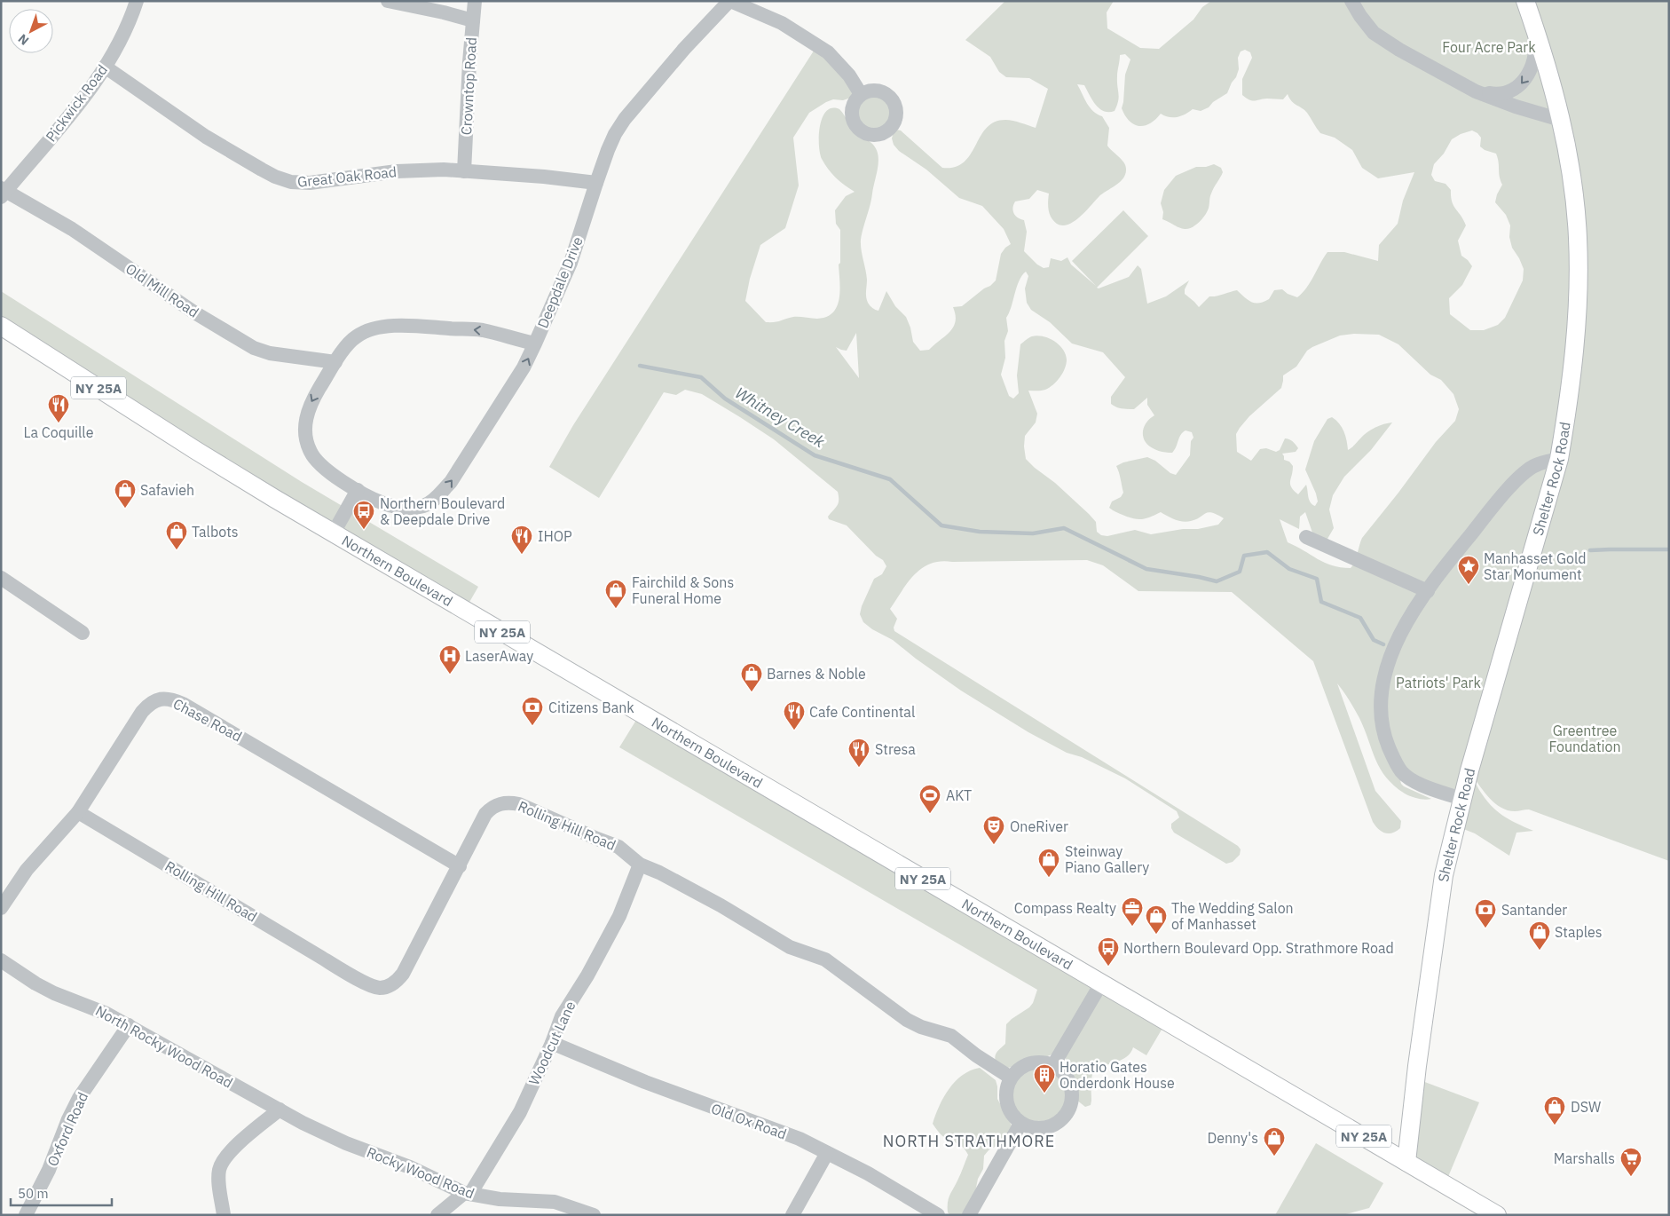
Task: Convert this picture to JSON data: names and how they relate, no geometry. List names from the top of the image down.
{
  "streets": {
    "main road": ["NY 25A", "Shelter Rock Road", "Northern Boulevard"],
    "street": [
      "Crowntop Road",
      "Pickwick Road",
      "Great Oak Road",
      "Deepdale Drive",
      "Old Mill Road",
      "Chase Road",
      "Rolling Hill Road",
      "Woodcut Lane",
      "North Rocky Wood Road",
      "Old Ox Road",
      "Oxford Road",
      "Rocky Wood Road"
    ]
  },
  "crossings": [
    ["Crowntop Road", "Great Oak Road"],
    ["Pickwick Road", "Great Oak Road"],
    ["Pickwick Road", "Old Mill Road"],
    ["Great Oak Road", "Deepdale Drive"],
    ["Deepdale Drive", "Old Mill Road"],
    ["Shelter Rock Road", "Northern Boulevard"],
    ["Chase Road", "Rolling Hill Road"],
    ["Rolling Hill Road", "Woodcut Lane"],
    ["Woodcut Lane", "Old Ox Road"],
    ["Woodcut Lane", "Rocky Wood Road"],
    ["North Rocky Wood Road", "Oxford Road"],
    ["North Rocky Wood Road", "Rocky Wood Road"]
  ],
  "districts": ["NORTH STRATHMORE"],
  "water": ["Whitney Creek"],
  "parks": ["Four Acre Park", "Patriots' Park", "Greentree Foundation"],
  "places": {
    "restaurant": [
      "La Coquille",
      "IHOP",
      "Cafe Continental",
      "Stresa"
    ],
    "shop": [
      "Safavieh",
      "Talbots",
      "Fairchild & Sons Funeral Home",
      "Barnes & Noble",
      "Steinway Piano Gallery",
      "The Wedding Salon of Manhasset",
      "Staples",
      "DSW",
      "Denny's"
    ],
    "bus stop": ["Northern Boulevard & Deepdale Drive", "Northern Boulevard Opp. Strathmore Road"],
    "place": ["Manhasset Gold Star Monument"],
    "hospital": ["LaserAway"],
    "bank": ["Citizens Bank", "Santander"],
    "sports": ["AKT"],
    "theatre": ["OneRiver"],
    "office": ["Compass Realty"],
    "building": ["Horatio Gates Onderdonk House"],
    "supermarket": ["Marshalls"]
  },
  "scale_bar": "50 m",
  "north": "bottom left"
}
